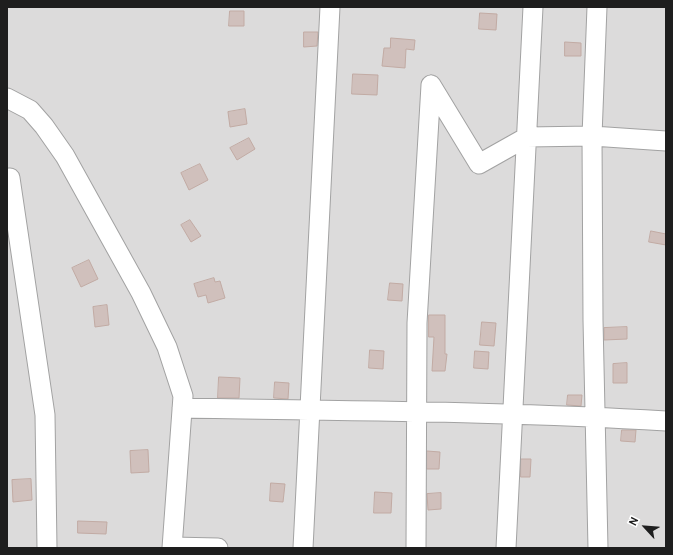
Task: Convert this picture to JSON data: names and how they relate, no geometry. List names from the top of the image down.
{
  "north": "top left"
}
